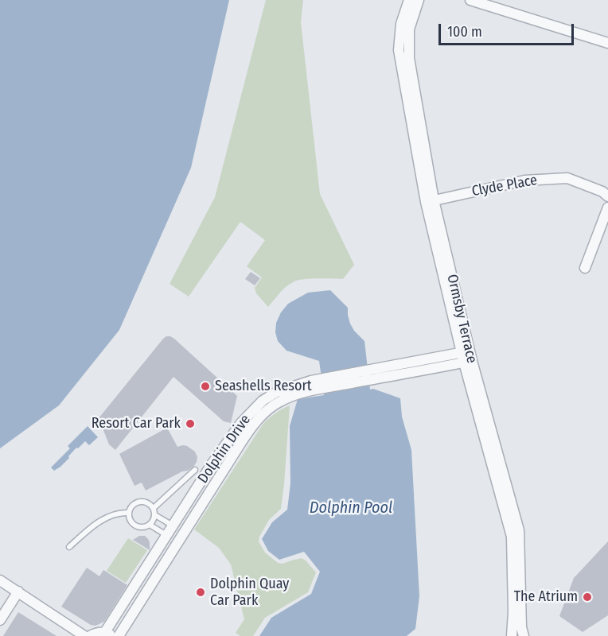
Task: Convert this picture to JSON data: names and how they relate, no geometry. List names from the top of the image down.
{
  "streets": {
    "street": ["Clyde Place", "Ormsby Terrace", "Dolphin Drive"]
  },
  "crossings": [
    ["Clyde Place", "Ormsby Terrace"],
    ["Ormsby Terrace", "Dolphin Drive"]
  ],
  "water": ["Dolphin Pool"],
  "places": [
    "Seashells Resort",
    "Resort Car Park",
    "Dolphin Quay Car Park",
    "The Atrium"
  ],
  "scale_bar": "100 m"
}
